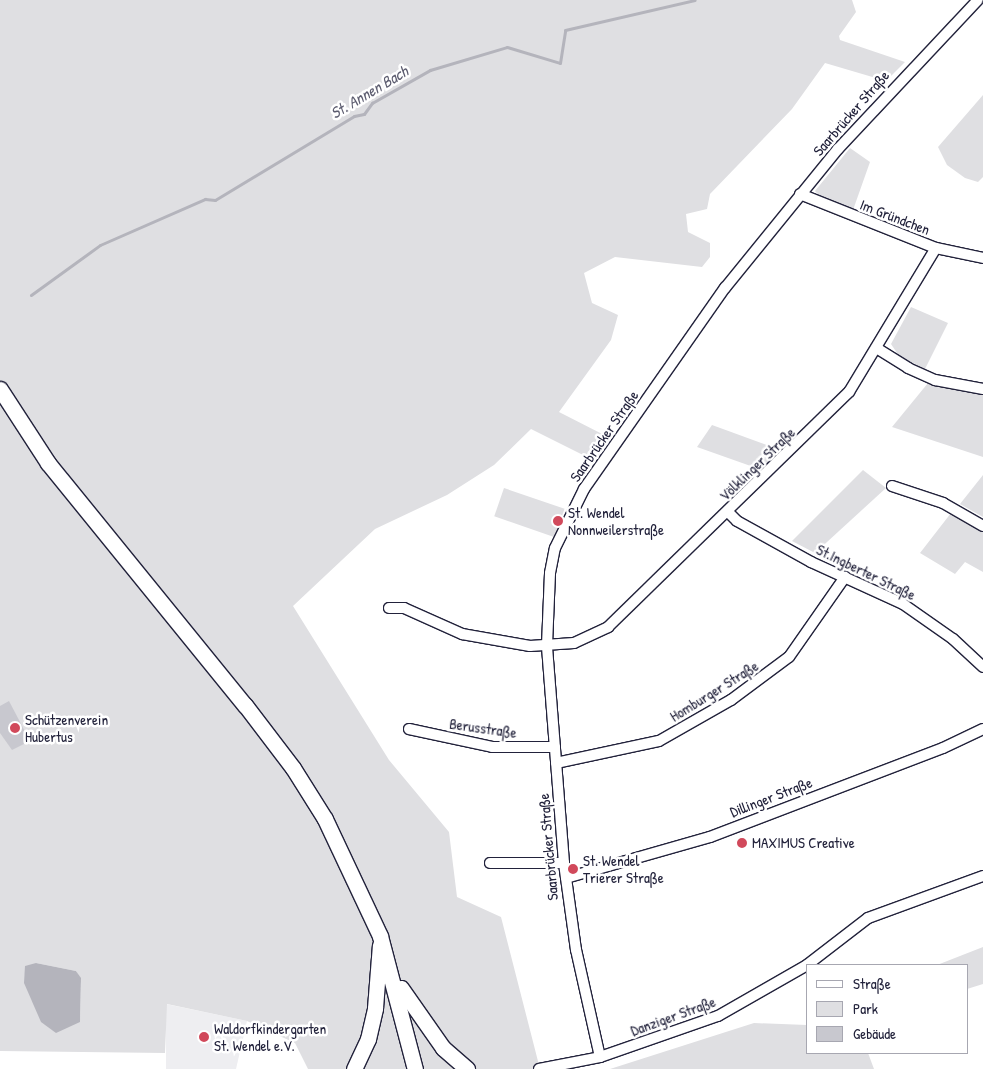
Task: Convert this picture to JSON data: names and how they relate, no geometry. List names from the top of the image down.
{
  "streets": {
    "street": [
      "Saarbrücker Straße",
      "Im Gründchen",
      "Völklinger Straße",
      "St.Ingberter Straße",
      "Homburger Straße",
      "Berusstraße",
      "Dillinger Straße",
      "Danziger Straße"
    ]
  },
  "crossings": [
    ["Saarbrücker Straße", "Im Gründchen"],
    ["Saarbrücker Straße", "Völklinger Straße"],
    ["Saarbrücker Straße", "Homburger Straße"],
    ["Saarbrücker Straße", "Berusstraße"],
    ["Saarbrücker Straße", "Dillinger Straße"],
    ["Saarbrücker Straße", "Danziger Straße"],
    ["Im Gründchen", "Völklinger Straße"],
    ["Völklinger Straße", "St.Ingberter Straße"],
    ["St.Ingberter Straße", "Homburger Straße"]
  ],
  "water": ["St. Annen Bach"],
  "places": [
    "St. Wendel Nonnweilerstraße",
    "Schützenverein Hubertus",
    "MAXIMUS Creative",
    "St. Wendel Trierer Straße",
    "Waldorfkindergarten St. Wendel e.V."
  ],
  "legend": ["Straße", "Park", "Gebäude"]
}
